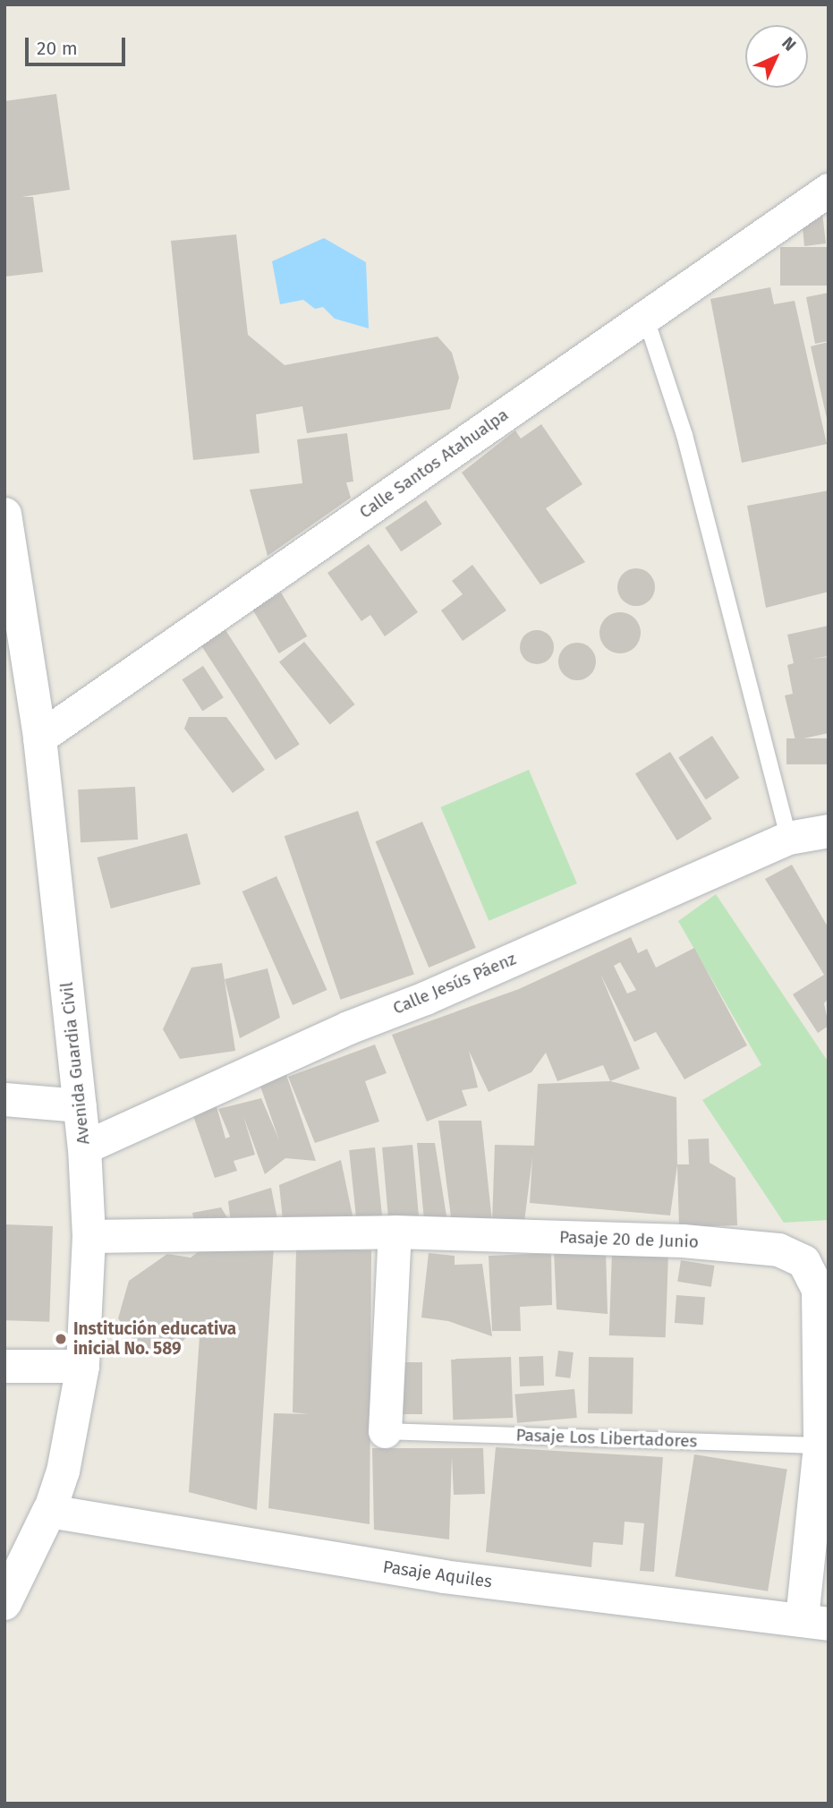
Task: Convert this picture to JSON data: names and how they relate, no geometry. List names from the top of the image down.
{
  "streets": {
    "street": [
      "Calle Santos Atahualpa",
      "Calle Jesús Páenz",
      "Avenida Guardia Civil",
      "Pasaje 20 de Junio",
      "Pasaje Aquiles"
    ],
    "lane": ["Pasaje Los Libertadores"]
  },
  "crossings": [
    ["Calle Santos Atahualpa", "Avenida Guardia Civil"],
    ["Calle Jesús Páenz", "Avenida Guardia Civil"],
    ["Avenida Guardia Civil", "Pasaje 20 de Junio"],
    ["Avenida Guardia Civil", "Pasaje Aquiles"],
    ["Pasaje 20 de Junio", "Pasaje Los Libertadores"],
    ["Pasaje 20 de Junio", "Pasaje Aquiles"]
  ],
  "places": ["Institución educativa inicial No. 589"],
  "scale_bar": "20 m",
  "north": "top right"
}
